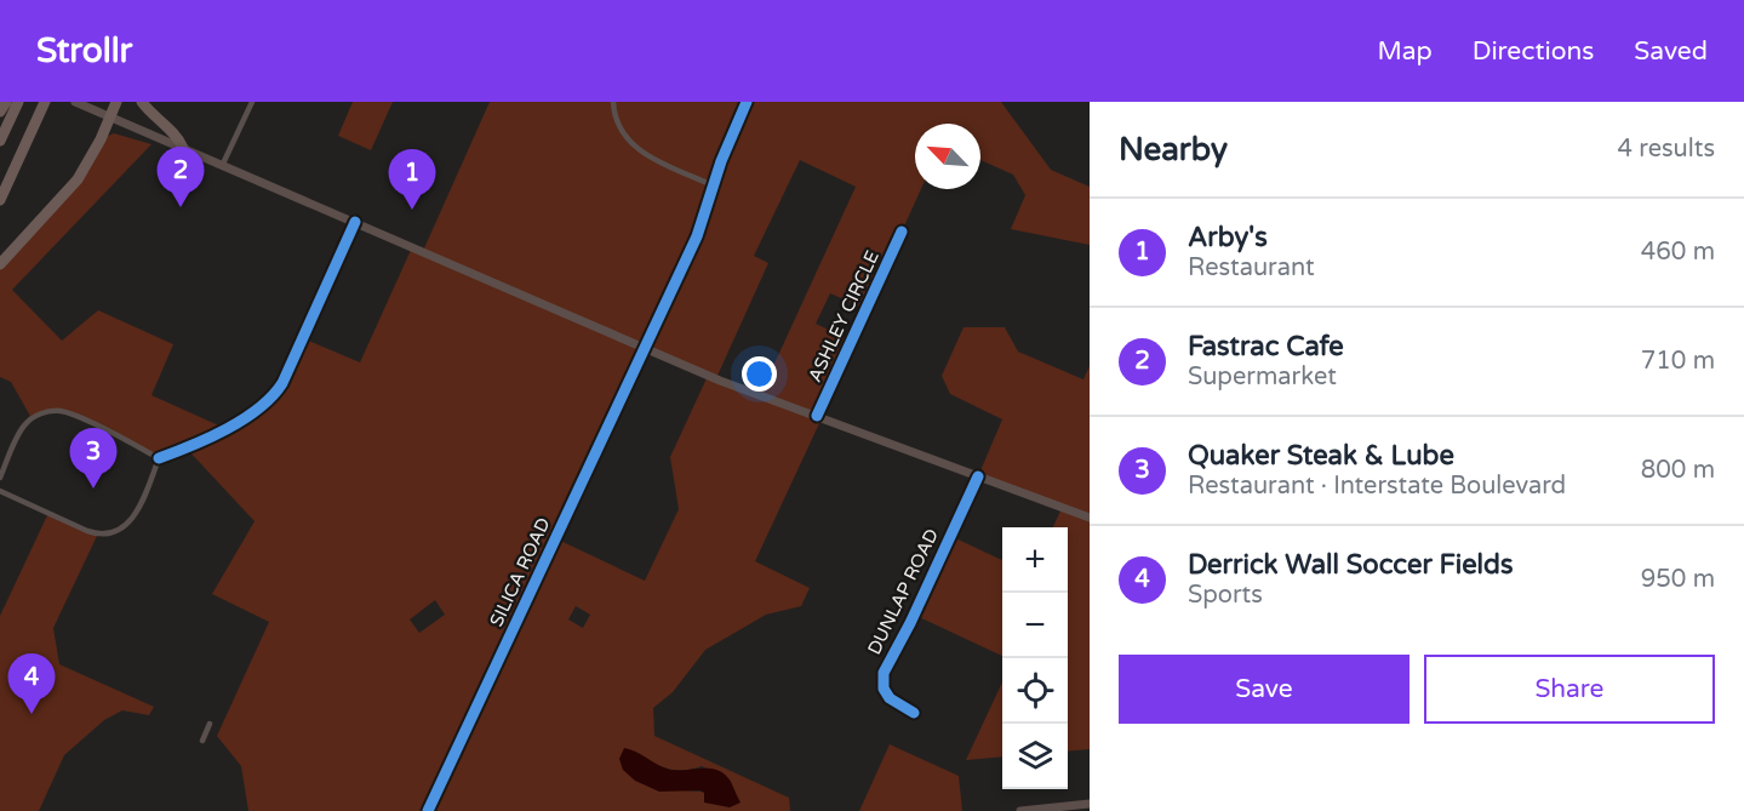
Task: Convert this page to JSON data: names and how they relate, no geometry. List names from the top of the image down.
{
  "streets": {
    "main road": ["SILICA ROAD"],
    "street": ["ASHLEY CIRCLE", "DUNLAP ROAD"]
  },
  "north": "top left",
  "page": {
    "header": "Strollr",
    "nav": ["Map", "Directions", "Saved"],
    "heading": ["Nearby", "4 results"],
    "pins": [
      "2",
      "1",
      "3",
      "4"
    ],
    "list": [
      {
        "mark": "1",
        "name": "Arby's",
        "note": "Restaurant",
        "value": "460 m"
      },
      {
        "mark": "2",
        "name": "Fastrac Cafe",
        "note": "Supermarket",
        "value": "710 m"
      },
      {
        "mark": "3",
        "name": "Quaker Steak & Lube",
        "note": "Restaurant · Interstate Boulevard",
        "value": "800 m"
      },
      {
        "mark": "4",
        "name": "Derrick Wall Soccer Fields",
        "note": "Sports",
        "value": "950 m"
      }
    ],
    "map_buttons": ["+", "−"],
    "buttons": ["Save", "Share"]
  }
}
